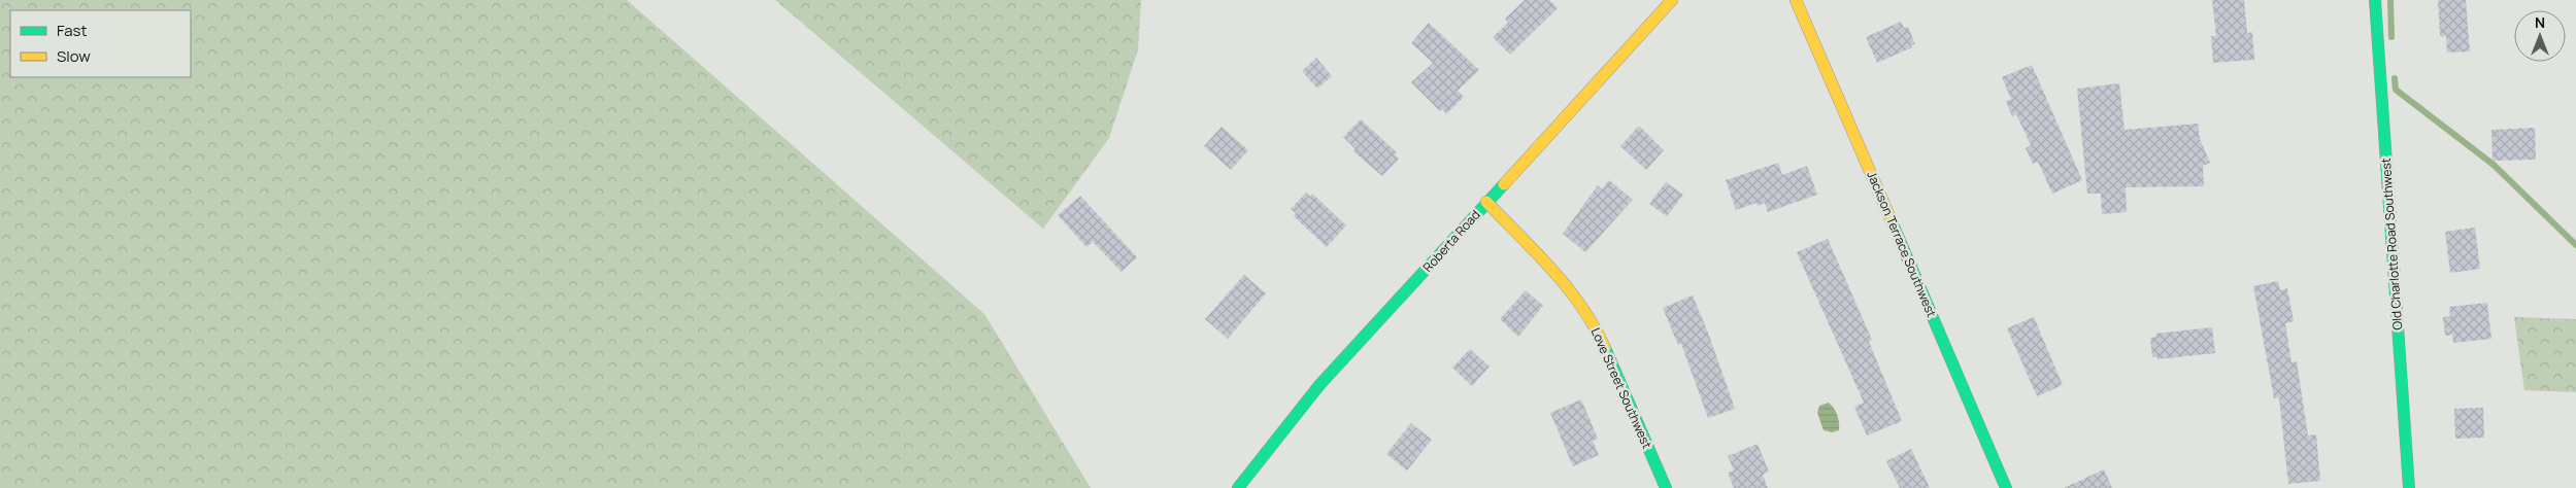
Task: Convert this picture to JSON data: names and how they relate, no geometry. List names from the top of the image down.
{
  "streets": {
    "street": [
      "Roberta Road",
      "Jackson Terrace Southwest",
      "Old Charlotte Road Southwest",
      "Love Street Southwest"
    ]
  },
  "crossings": [
    ["Roberta Road", "Love Street Southwest"]
  ],
  "legend": ["Fast", "Slow"],
  "north": "top"
}
